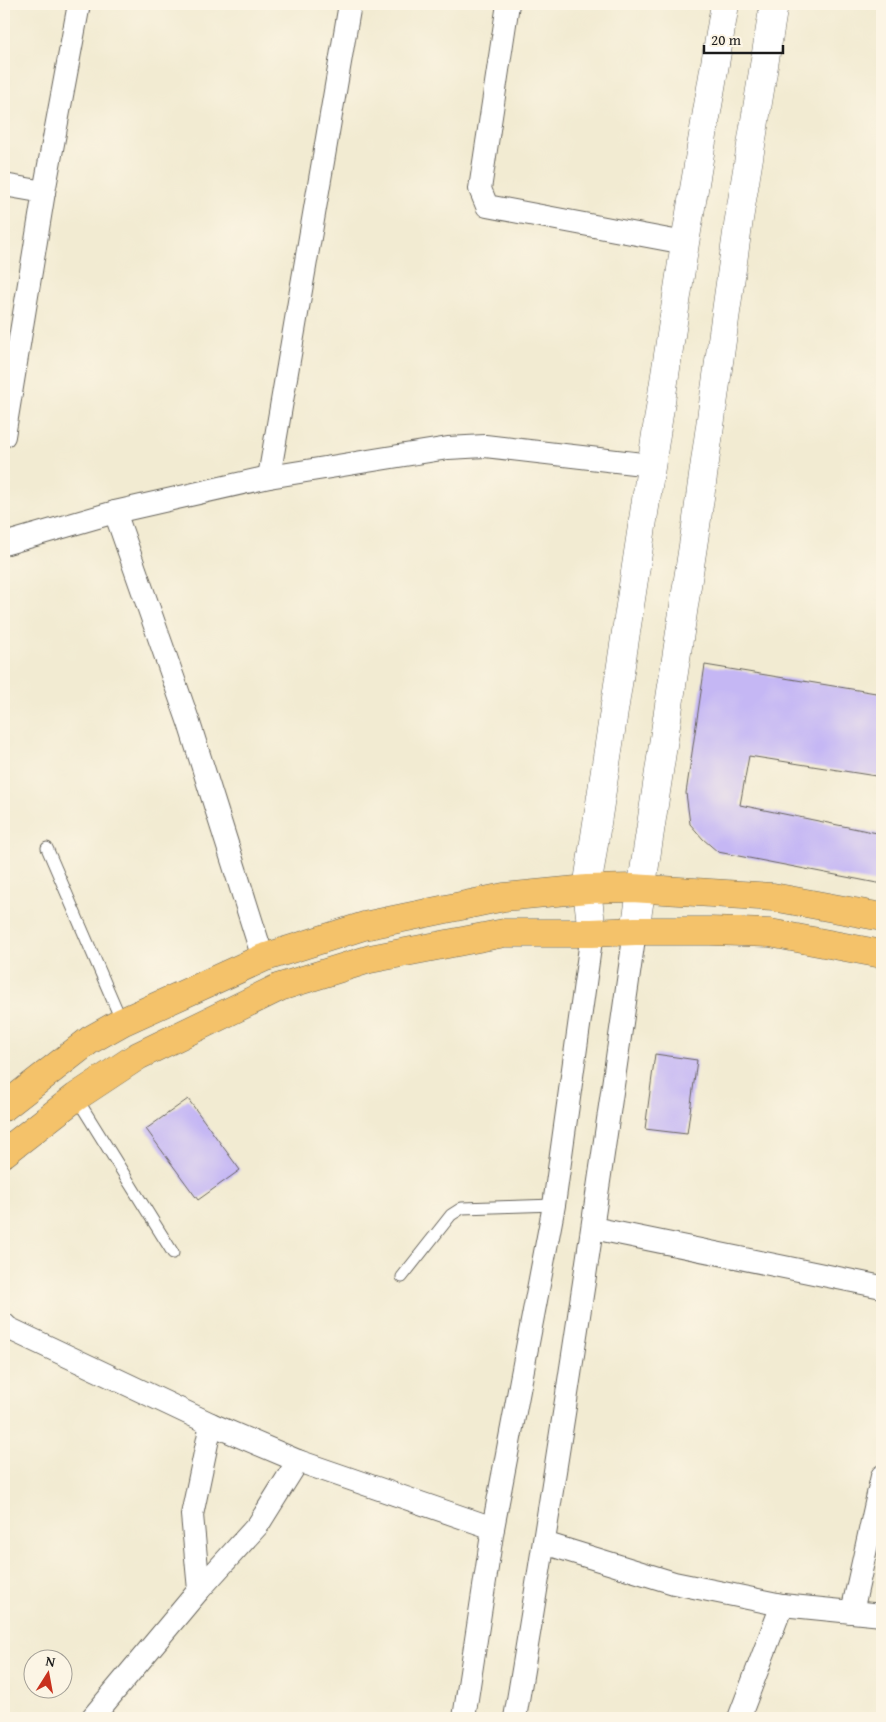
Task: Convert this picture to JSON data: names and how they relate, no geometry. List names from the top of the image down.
{
  "scale_bar": "20 m",
  "north": "top"
}
